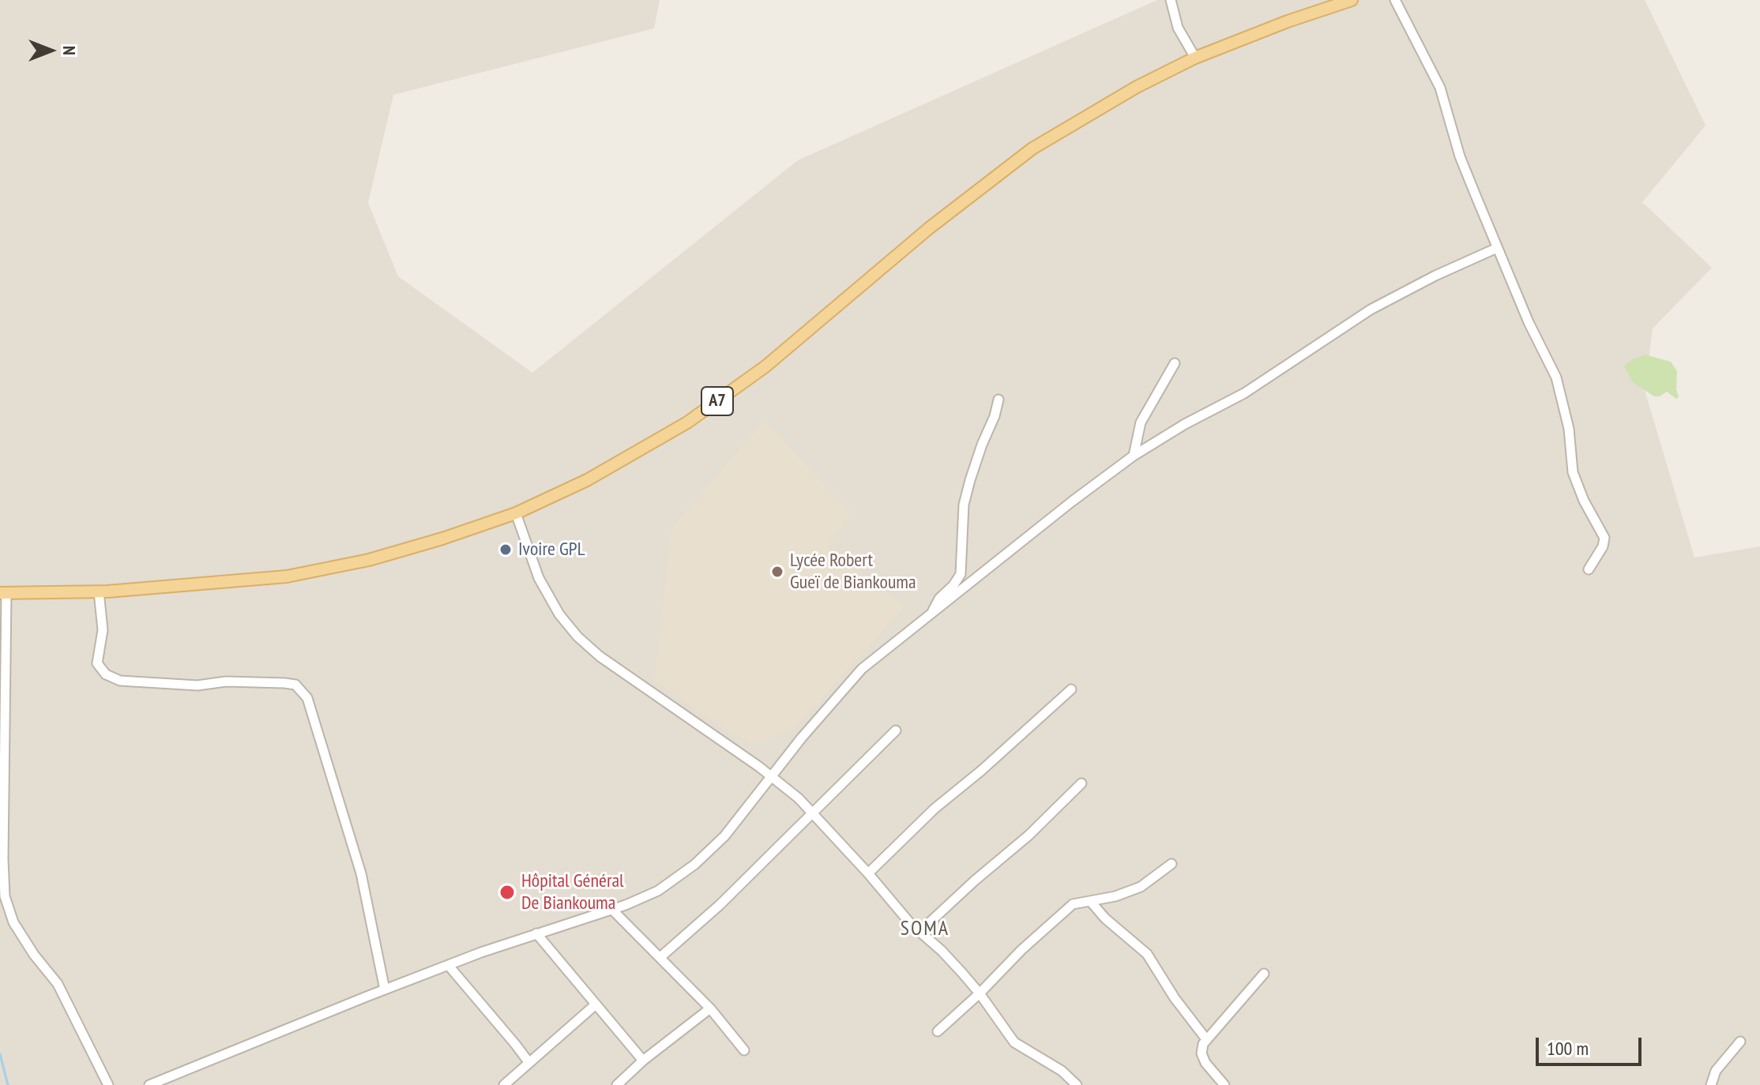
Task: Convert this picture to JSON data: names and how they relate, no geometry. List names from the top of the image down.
{
  "streets": {
    "main road": ["A7"]
  },
  "districts": ["SOMA"],
  "places": ["Ivoire GPL", "Lycée Robert Gueï de Biankouma", "Hôpital Général De Biankouma"],
  "scale_bar": "100 m",
  "north": "right"
}
